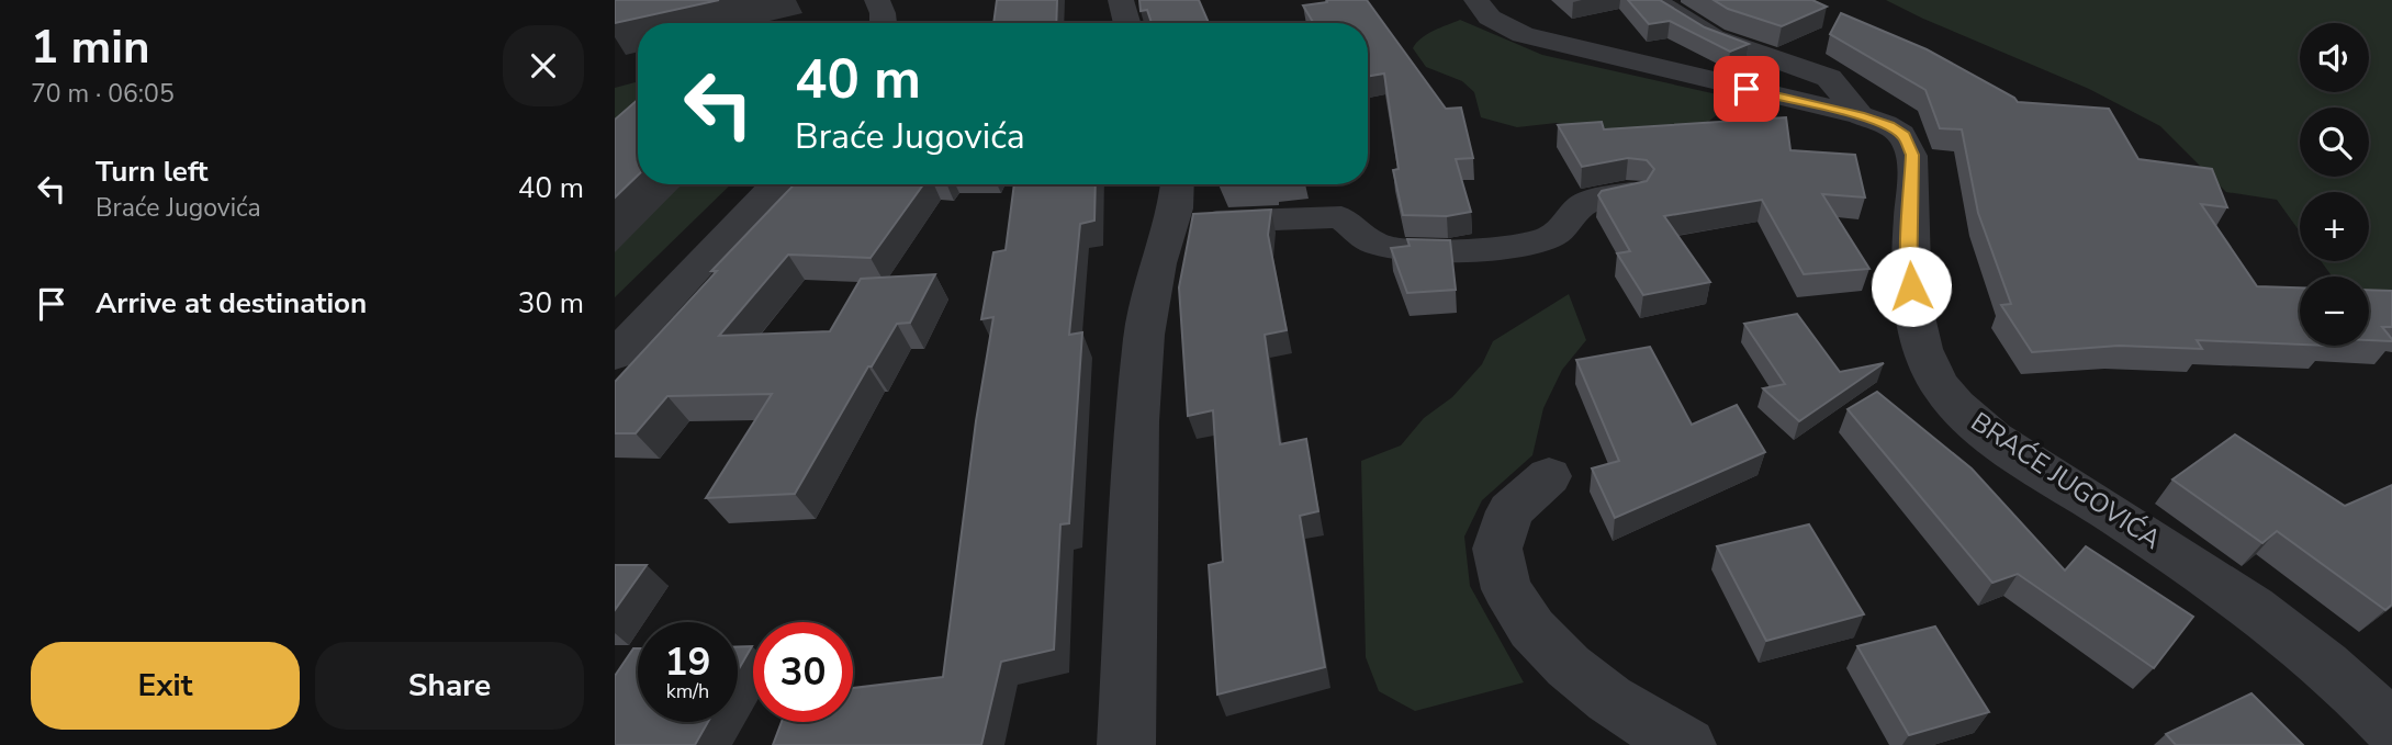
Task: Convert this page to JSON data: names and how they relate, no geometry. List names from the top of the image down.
{
  "streets": {
    "street": ["BRAĆE JUGOVIĆA"]
  },
  "page": {
    "heading": ["1 min", "70 m · 06:05"],
    "map_buttons": ["+", "−"],
    "turn": ["40 m", "Braće Jugovića"],
    "list": [
      {
        "name": "Turn left",
        "note": "Braće Jugovića",
        "value": "40 m"
      },
      {
        "name": "Arrive at destination",
        "value": "30 m"
      }
    ],
    "speed": "19 km/h",
    "limit": "30",
    "buttons": ["Exit", "Share"]
  }
}
